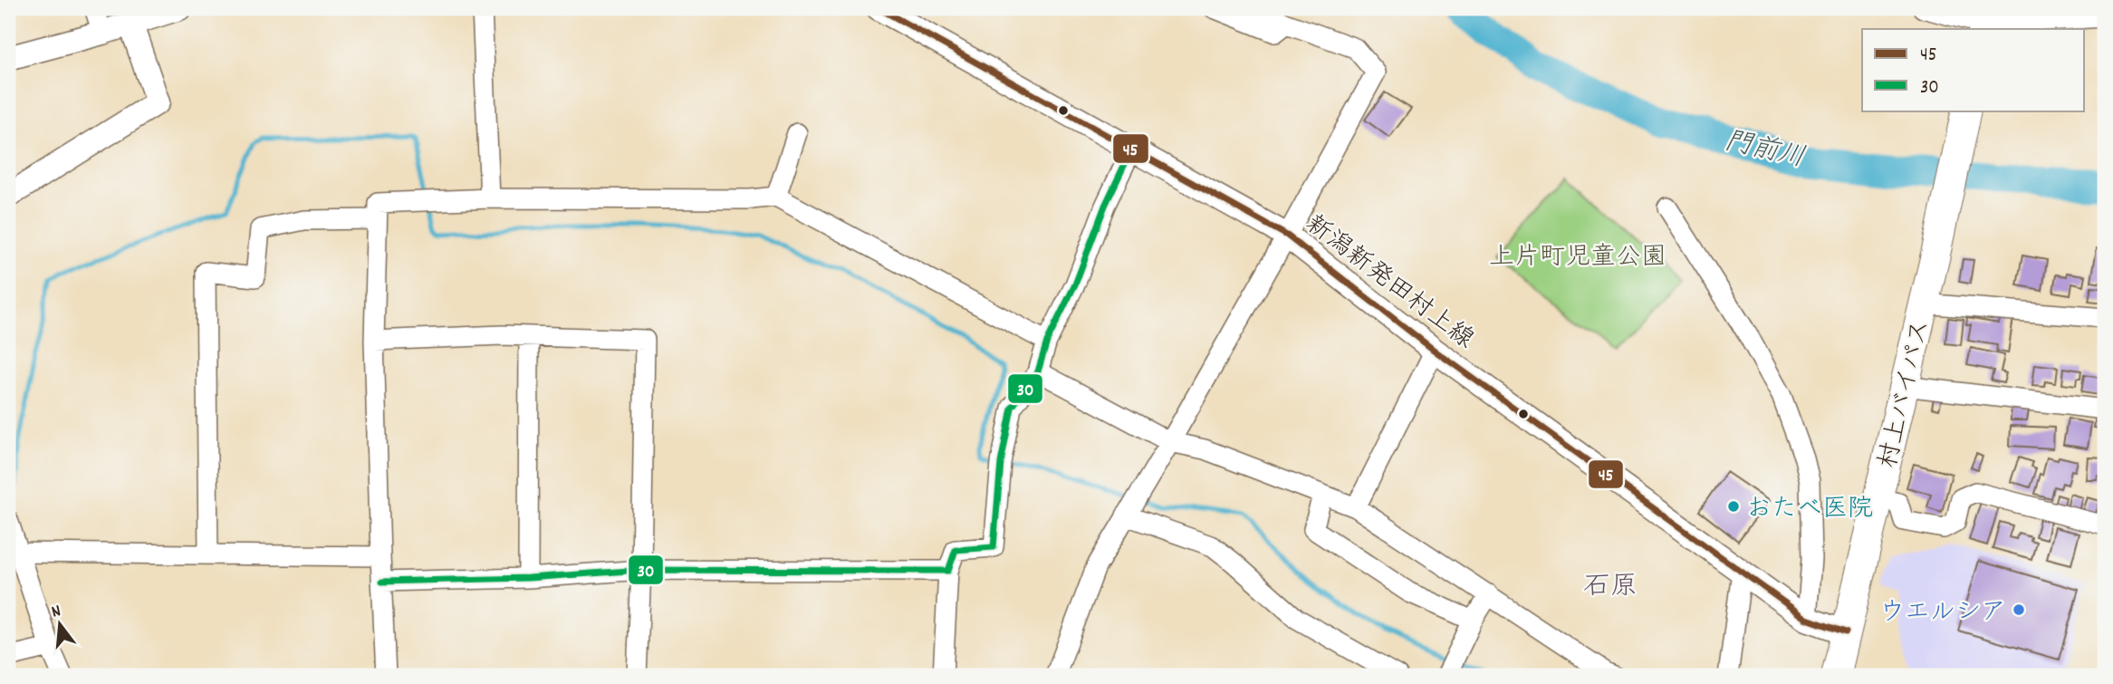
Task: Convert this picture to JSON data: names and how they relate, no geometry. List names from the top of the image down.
{
  "streets": {
    "highway": ["村上バイパス"],
    "main road": ["新潟新発田村上線"]
  },
  "crossings": [
    ["新潟新発田村上線", "村上バイパス"]
  ],
  "districts": ["石原"],
  "water": ["門前川"],
  "parks": ["上片町児童公園"],
  "places": ["おたべ医院", "ウエルシア"],
  "lines": ["transit line 45", "transit line 30"],
  "legend": ["45", "30"],
  "north": "top"
}
